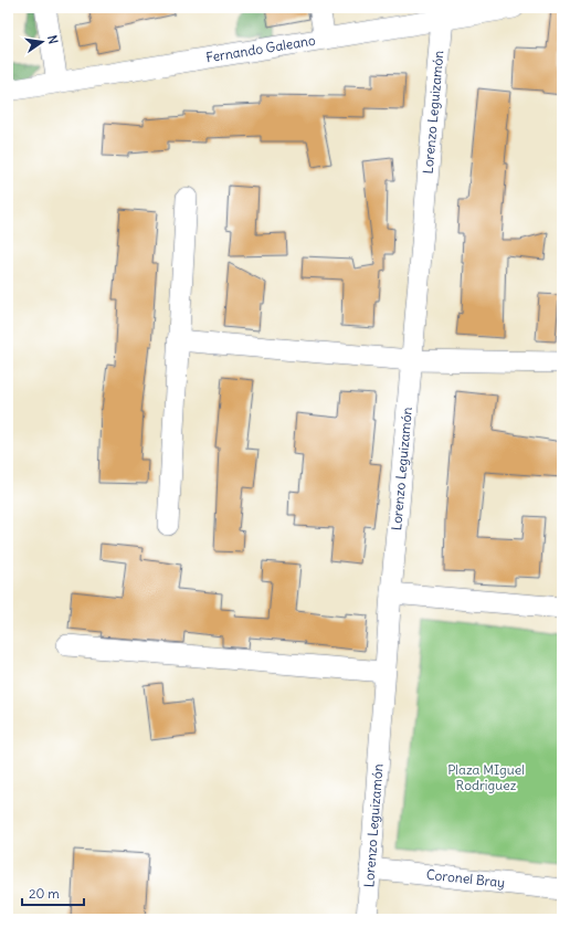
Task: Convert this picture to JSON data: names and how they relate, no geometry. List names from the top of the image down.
{
  "streets": {
    "street": ["Fernando Galeano", "Lorenzo Leguizamón", "Coronel Bray"]
  },
  "crossings": [
    ["Fernando Galeano", "Lorenzo Leguizamón"],
    ["Lorenzo Leguizamón", "Coronel Bray"]
  ],
  "parks": ["Plaza MIguel Rodriguez"],
  "scale_bar": "20 m",
  "north": "right"
}
